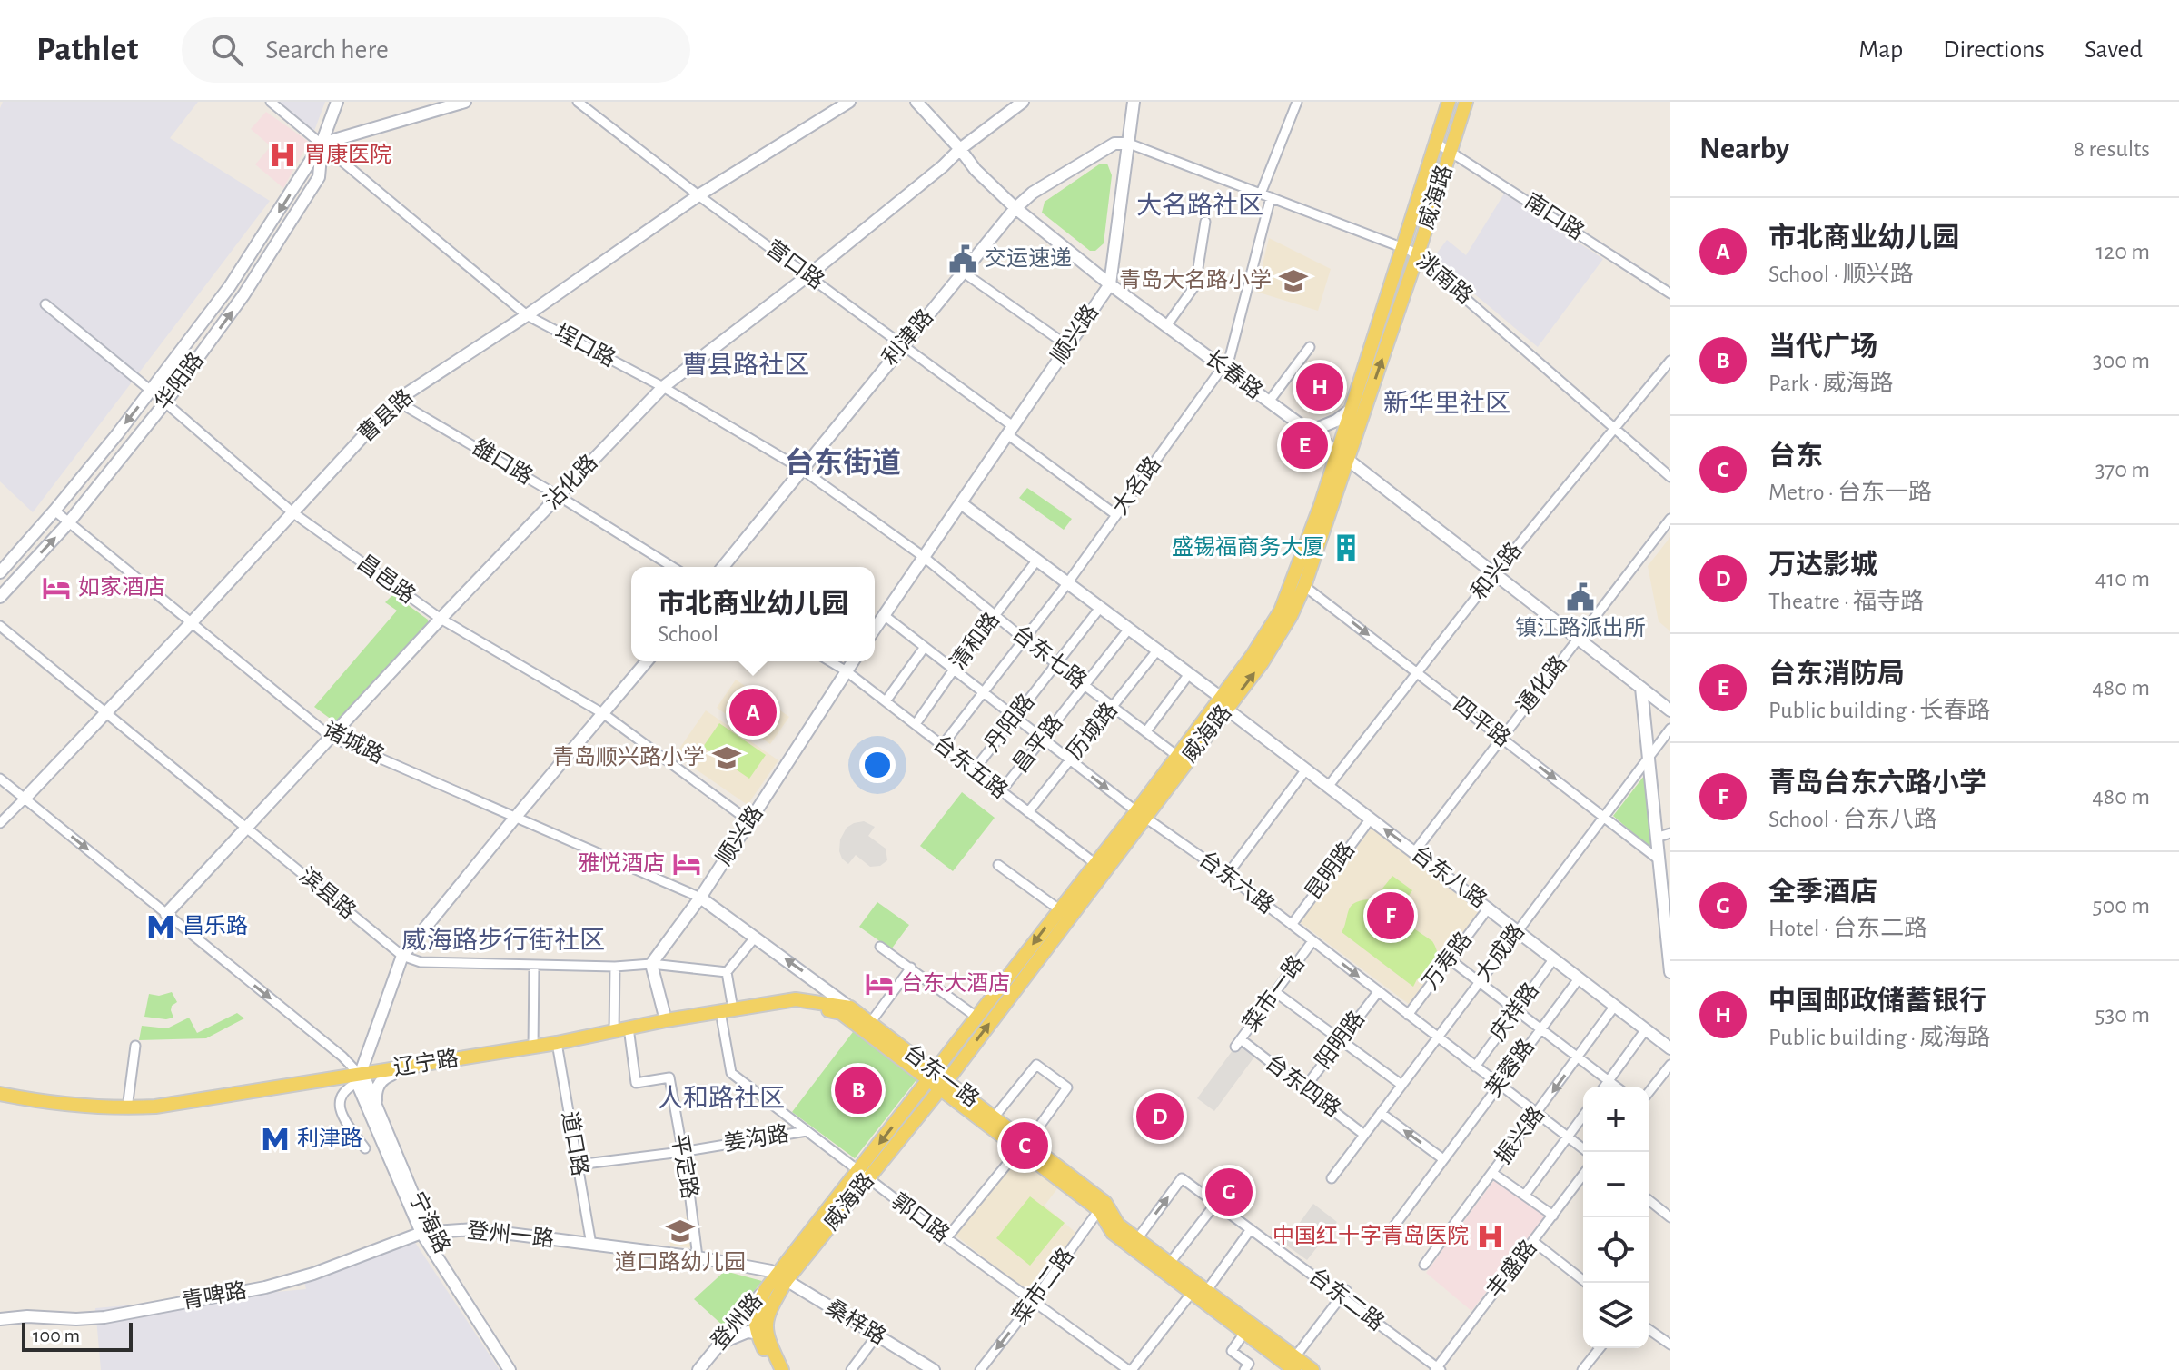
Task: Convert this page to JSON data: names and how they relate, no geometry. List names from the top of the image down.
{
  "streets": {
    "main road": [
      "威海路",
      "辽宁路",
      "台东一路",
      "登州路"
    ],
    "street": [
      "南口路",
      "营口路",
      "洮南路",
      "顺兴路",
      "利津路",
      "埕口路",
      "长春路",
      "华阳路",
      "曹县路",
      "雒口路",
      "沾化路",
      "大名路",
      "和兴路",
      "昌邑路",
      "清和路",
      "台东七路",
      "通化路",
      "四平路",
      "丹阳路",
      "历城路",
      "诸城路",
      "昌平路",
      "台东五路",
      "昆明路",
      "台东八路",
      "台东六路",
      "滨县路",
      "大成路",
      "万寿路",
      "菜市一路",
      "庆祥路",
      "阳明路",
      "芙蓉路",
      "台东四路",
      "振兴路",
      "姜沟路",
      "道口路",
      "平定路",
      "郭口路",
      "宁海路",
      "登州一路",
      "丰盛路",
      "菜市二路",
      "青啤路",
      "台东二路",
      "桑梓路"
    ]
  },
  "crossings": [
    ["威海路", "南口路"],
    ["威海路", "洮南路"],
    ["威海路", "长春路"],
    ["威海路", "台东七路"],
    ["威海路", "四平路"],
    ["威海路", "台东五路"],
    ["威海路", "台东八路"],
    ["威海路", "台东六路"],
    ["威海路", "台东一路"],
    ["威海路", "郭口路"],
    ["威海路", "登州路"],
    ["威海路", "桑梓路"],
    ["营口路", "顺兴路"],
    ["营口路", "利津路"],
    ["营口路", "曹县路"],
    ["营口路", "沾化路"],
    ["营口路", "大名路"],
    ["洮南路", "利津路"],
    ["洮南路", "大名路"],
    ["洮南路", "和兴路"],
    ["顺兴路", "埕口路"],
    ["顺兴路", "长春路"],
    ["顺兴路", "昌邑路"],
    ["顺兴路", "台东七路"],
    ["顺兴路", "诸城路"],
    ["顺兴路", "台东五路"],
    ["顺兴路", "台东八路"],
    ["顺兴路", "台东六路"],
    ["顺兴路", "滨县路"],
    ["顺兴路", "台东一路"],
    ["利津路", "埕口路"],
    ["利津路", "长春路"],
    ["埕口路", "华阳路"],
    ["埕口路", "曹县路"],
    ["埕口路", "沾化路"],
    ["埕口路", "台东七路"],
    ["长春路", "沾化路"],
    ["长春路", "大名路"],
    ["长春路", "和兴路"],
    ["长春路", "通化路"],
    ["华阳路", "昌邑路"],
    ["华阳路", "诸城路"],
    ["曹县路", "雒口路"],
    ["曹县路", "昌邑路"],
    ["曹县路", "诸城路"],
    ["曹县路", "滨县路"],
    ["雒口路", "沾化路"],
    ["沾化路", "昌邑路"],
    ["沾化路", "诸城路"],
    ["沾化路", "滨县路"],
    ["大名路", "台东七路"],
    ["大名路", "台东五路"],
    ["大名路", "台东八路"],
    ["大名路", "台东六路"],
    ["和兴路", "四平路"],
    ["和兴路", "台东八路"],
    ["清和路", "台东七路"],
    ["清和路", "台东五路"],
    ["清和路", "台东八路"],
    ["清和路", "台东六路"],
    ["台东七路", "丹阳路"],
    ["台东七路", "历城路"],
    ["台东七路", "昌平路"],
    ["通化路", "四平路"],
    ["通化路", "台东八路"],
    ["四平路", "大成路"],
    ["丹阳路", "台东五路"],
    ["丹阳路", "台东八路"],
    ["丹阳路", "台东六路"],
    ["历城路", "台东五路"],
    ["历城路", "台东八路"],
    ["历城路", "台东六路"],
    ["诸城路", "台东一路"],
    ["昌平路", "台东五路"],
    ["昌平路", "台东八路"],
    ["昌平路", "台东六路"],
    ["昆明路", "台东八路"],
    ["昆明路", "台东六路"],
    ["台东八路", "大成路"],
    ["台东八路", "万寿路"],
    ["台东八路", "庆祥路"],
    ["台东八路", "芙蓉路"],
    ["台东八路", "振兴路"],
    ["台东六路", "大成路"],
    ["台东六路", "万寿路"],
    ["台东六路", "菜市一路"],
    ["台东六路", "庆祥路"],
    ["台东六路", "阳明路"],
    ["台东六路", "芙蓉路"],
    ["台东六路", "振兴路"],
    ["大成路", "台东四路"],
    ["菜市一路", "台东四路"],
    ["阳明路", "台东四路"],
    ["辽宁路", "台东一路"],
    ["辽宁路", "道口路"],
    ["辽宁路", "平定路"],
    ["辽宁路", "郭口路"],
    ["辽宁路", "宁海路"],
    ["台东一路", "菜市二路"],
    ["姜沟路", "道口路"],
    ["姜沟路", "平定路"],
    ["姜沟路", "郭口路"],
    ["道口路", "登州一路"],
    ["郭口路", "菜市二路"],
    ["宁海路", "登州一路"],
    ["宁海路", "青啤路"],
    ["登州一路", "青啤路"],
    ["丰盛路", "台东二路"],
    ["登州路", "桑梓路"]
  ],
  "one_way": ["四平路", "菜市二路"],
  "districts": [
    "大名路社区",
    "曹县路社区",
    "新华里社区",
    "台东街道",
    "威海路步行街社区",
    "人和路社区"
  ],
  "places": {
    "hospital": ["胃康医院", "中国红十字青岛医院"],
    "public building": ["交运速递", "镇江路派出所"],
    "school or university": ["青岛大名路小学", "青岛顺兴路小学", "道口路幼儿园"],
    "building": ["盛锡福商务大厦"],
    "hotel": ["如家酒店", "雅悦酒店", "台东大酒店"],
    "metro station": ["昌乐路", "利津路"]
  },
  "scale_bar": "100 m",
  "page": {
    "header": "Pathlet",
    "search": "Search here",
    "nav": ["Map", "Directions", "Saved"],
    "heading": ["Nearby", "8 results"],
    "list": [
      {
        "mark": "A",
        "name": "市北商业幼儿园",
        "note": "School · 顺兴路",
        "value": "120 m"
      },
      {
        "mark": "B",
        "name": "当代广场",
        "note": "Park · 威海路",
        "value": "300 m"
      },
      {
        "mark": "C",
        "name": "台东",
        "note": "Metro · 台东一路",
        "value": "370 m"
      },
      {
        "mark": "D",
        "name": "万达影城",
        "note": "Theatre · 福寺路",
        "value": "410 m"
      },
      {
        "mark": "E",
        "name": "台东消防局",
        "note": "Public building · 长春路",
        "value": "480 m"
      },
      {
        "mark": "F",
        "name": "青岛台东六路小学",
        "note": "School · 台东八路",
        "value": "480 m"
      },
      {
        "mark": "G",
        "name": "全季酒店",
        "note": "Hotel · 台东二路",
        "value": "500 m"
      },
      {
        "mark": "H",
        "name": "中国邮政储蓄银行",
        "note": "Public building · 威海路",
        "value": "530 m"
      }
    ],
    "pins": [
      "H",
      "E",
      "A",
      "F",
      "B",
      "D",
      "C",
      "G"
    ],
    "popup": ["市北商业幼儿园", "School"],
    "map_buttons": ["+", "−"],
    "scale": "100 m"
  }
}
